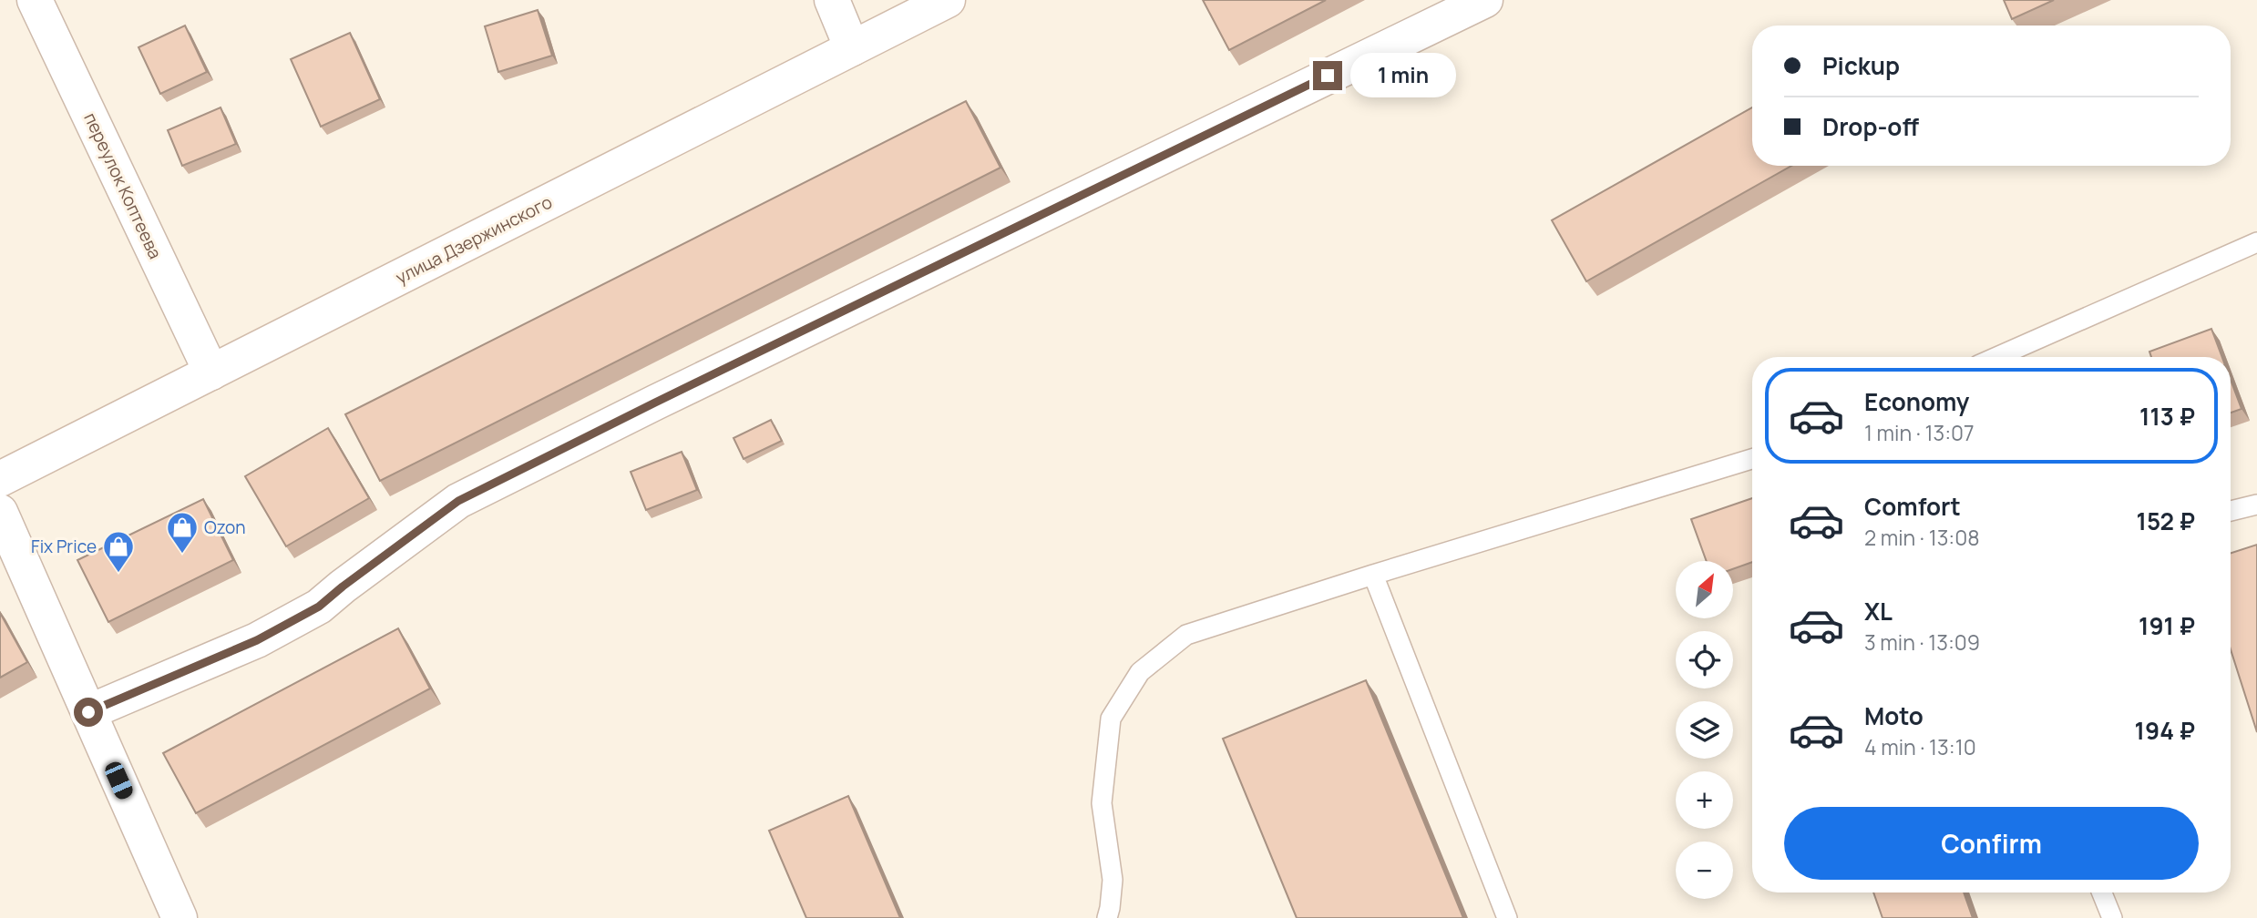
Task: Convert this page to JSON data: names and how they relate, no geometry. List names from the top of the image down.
{
  "streets": {
    "street": ["переулок Коптеева", "улица Дзержинского"]
  },
  "crossings": [
    ["переулок Коптеева", "улица Дзержинского"]
  ],
  "places": {
    "shop": ["Ozon", "Fix Price"]
  },
  "north": "top right",
  "page": {
    "banner": ["Pickup", "Drop-off"],
    "bubble": "1 min",
    "list": [
      {
        "name": "Economy",
        "note": "1 min · 13:07",
        "value": "113 ₽"
      },
      {
        "name": "Comfort",
        "note": "2 min · 13:08",
        "value": "152 ₽"
      },
      {
        "name": "XL",
        "note": "3 min · 13:09",
        "value": "191 ₽"
      },
      {
        "name": "Moto",
        "note": "4 min · 13:10",
        "value": "194 ₽"
      }
    ],
    "map_buttons": ["+", "−"],
    "buttons": "Confirm"
  }
}
